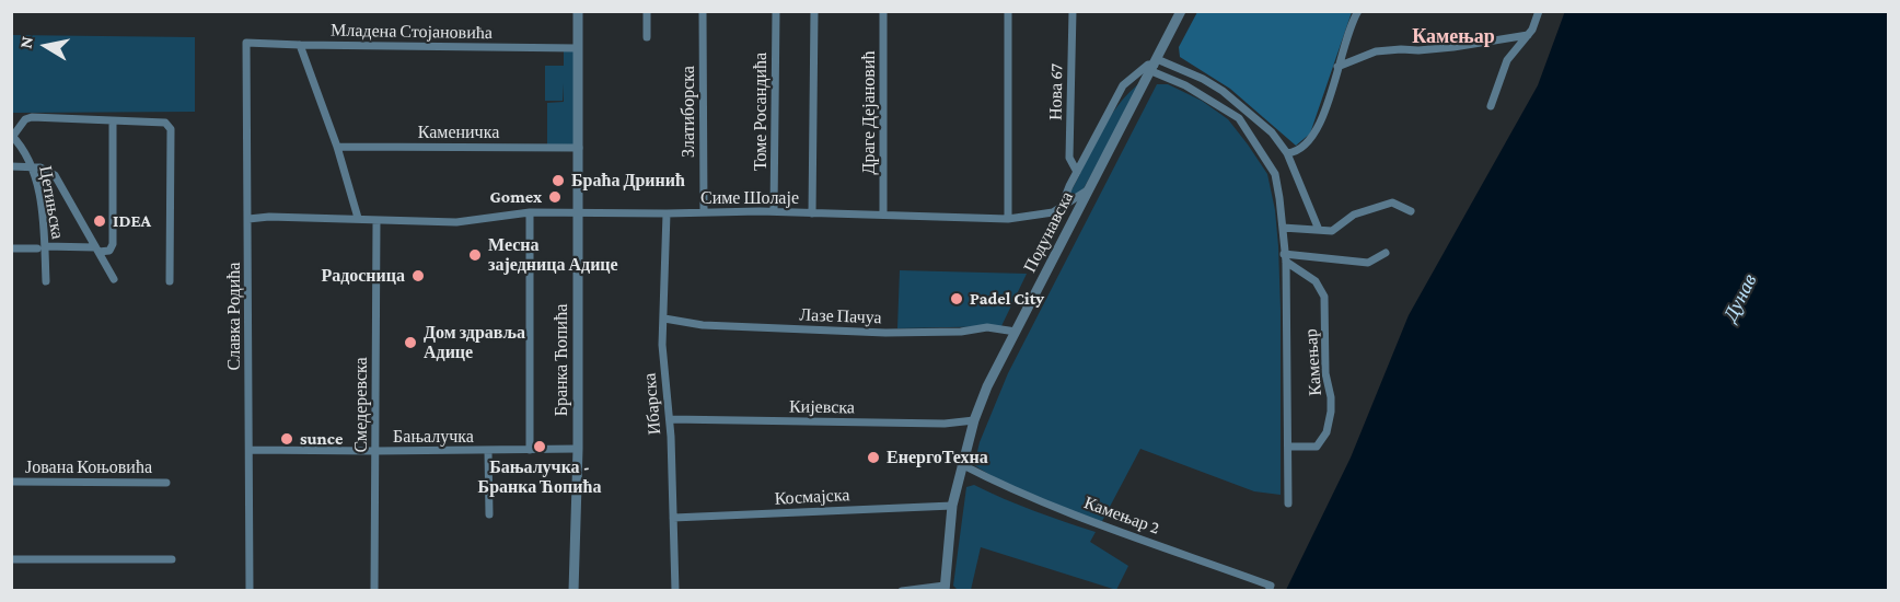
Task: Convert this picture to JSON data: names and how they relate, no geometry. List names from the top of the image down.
{
  "streets": {
    "street": [
      "Младена Стојановића",
      "Нова 67",
      "Златиборска",
      "Томе Росандића",
      "Драге Дејановић",
      "Каменичка",
      "Симе Шолаје",
      "Цетињска",
      "Подунавска",
      "Славка Родића",
      "Лазе Пачуа",
      "Бранка Ћопића",
      "Камењар",
      "Ибарска",
      "Смедеревска",
      "Кијевска",
      "Бањалучка",
      "Јована Коњовића",
      "Космајска",
      "Камењар 2"
    ]
  },
  "crossings": [
    ["Младена Стојановића", "Славка Родића"],
    ["Младена Стојановића", "Бранка Ћопића"],
    ["Златиборска", "Симе Шолаје"],
    ["Томе Росандића", "Симе Шолаје"],
    ["Драге Дејановић", "Симе Шолаје"],
    ["Каменичка", "Бранка Ћопића"],
    ["Симе Шолаје", "Подунавска"],
    ["Симе Шолаје", "Славка Родића"],
    ["Симе Шолаје", "Бранка Ћопића"],
    ["Симе Шолаје", "Ибарска"],
    ["Симе Шолаје", "Смедеревска"],
    ["Подунавска", "Лазе Пачуа"],
    ["Подунавска", "Камењар"],
    ["Подунавска", "Кијевска"],
    ["Подунавска", "Космајска"],
    ["Подунавска", "Камењар 2"],
    ["Славка Родића", "Бањалучка"],
    ["Лазе Пачуа", "Ибарска"],
    ["Бранка Ћопића", "Бањалучка"],
    ["Ибарска", "Кијевска"],
    ["Ибарска", "Космајска"],
    ["Смедеревска", "Бањалучка"]
  ],
  "districts": ["Камењар"],
  "water": ["Дунав"],
  "places": [
    "Браћа Дринић",
    "Gomex",
    "IDEA",
    "Месна заједница Адице",
    "Радосница",
    "Padel City",
    "Дом здравља Адице",
    "sunce",
    "Бањалучка - Бранка Ћопића",
    "ЕнергоТехна"
  ],
  "north": "left"
}
